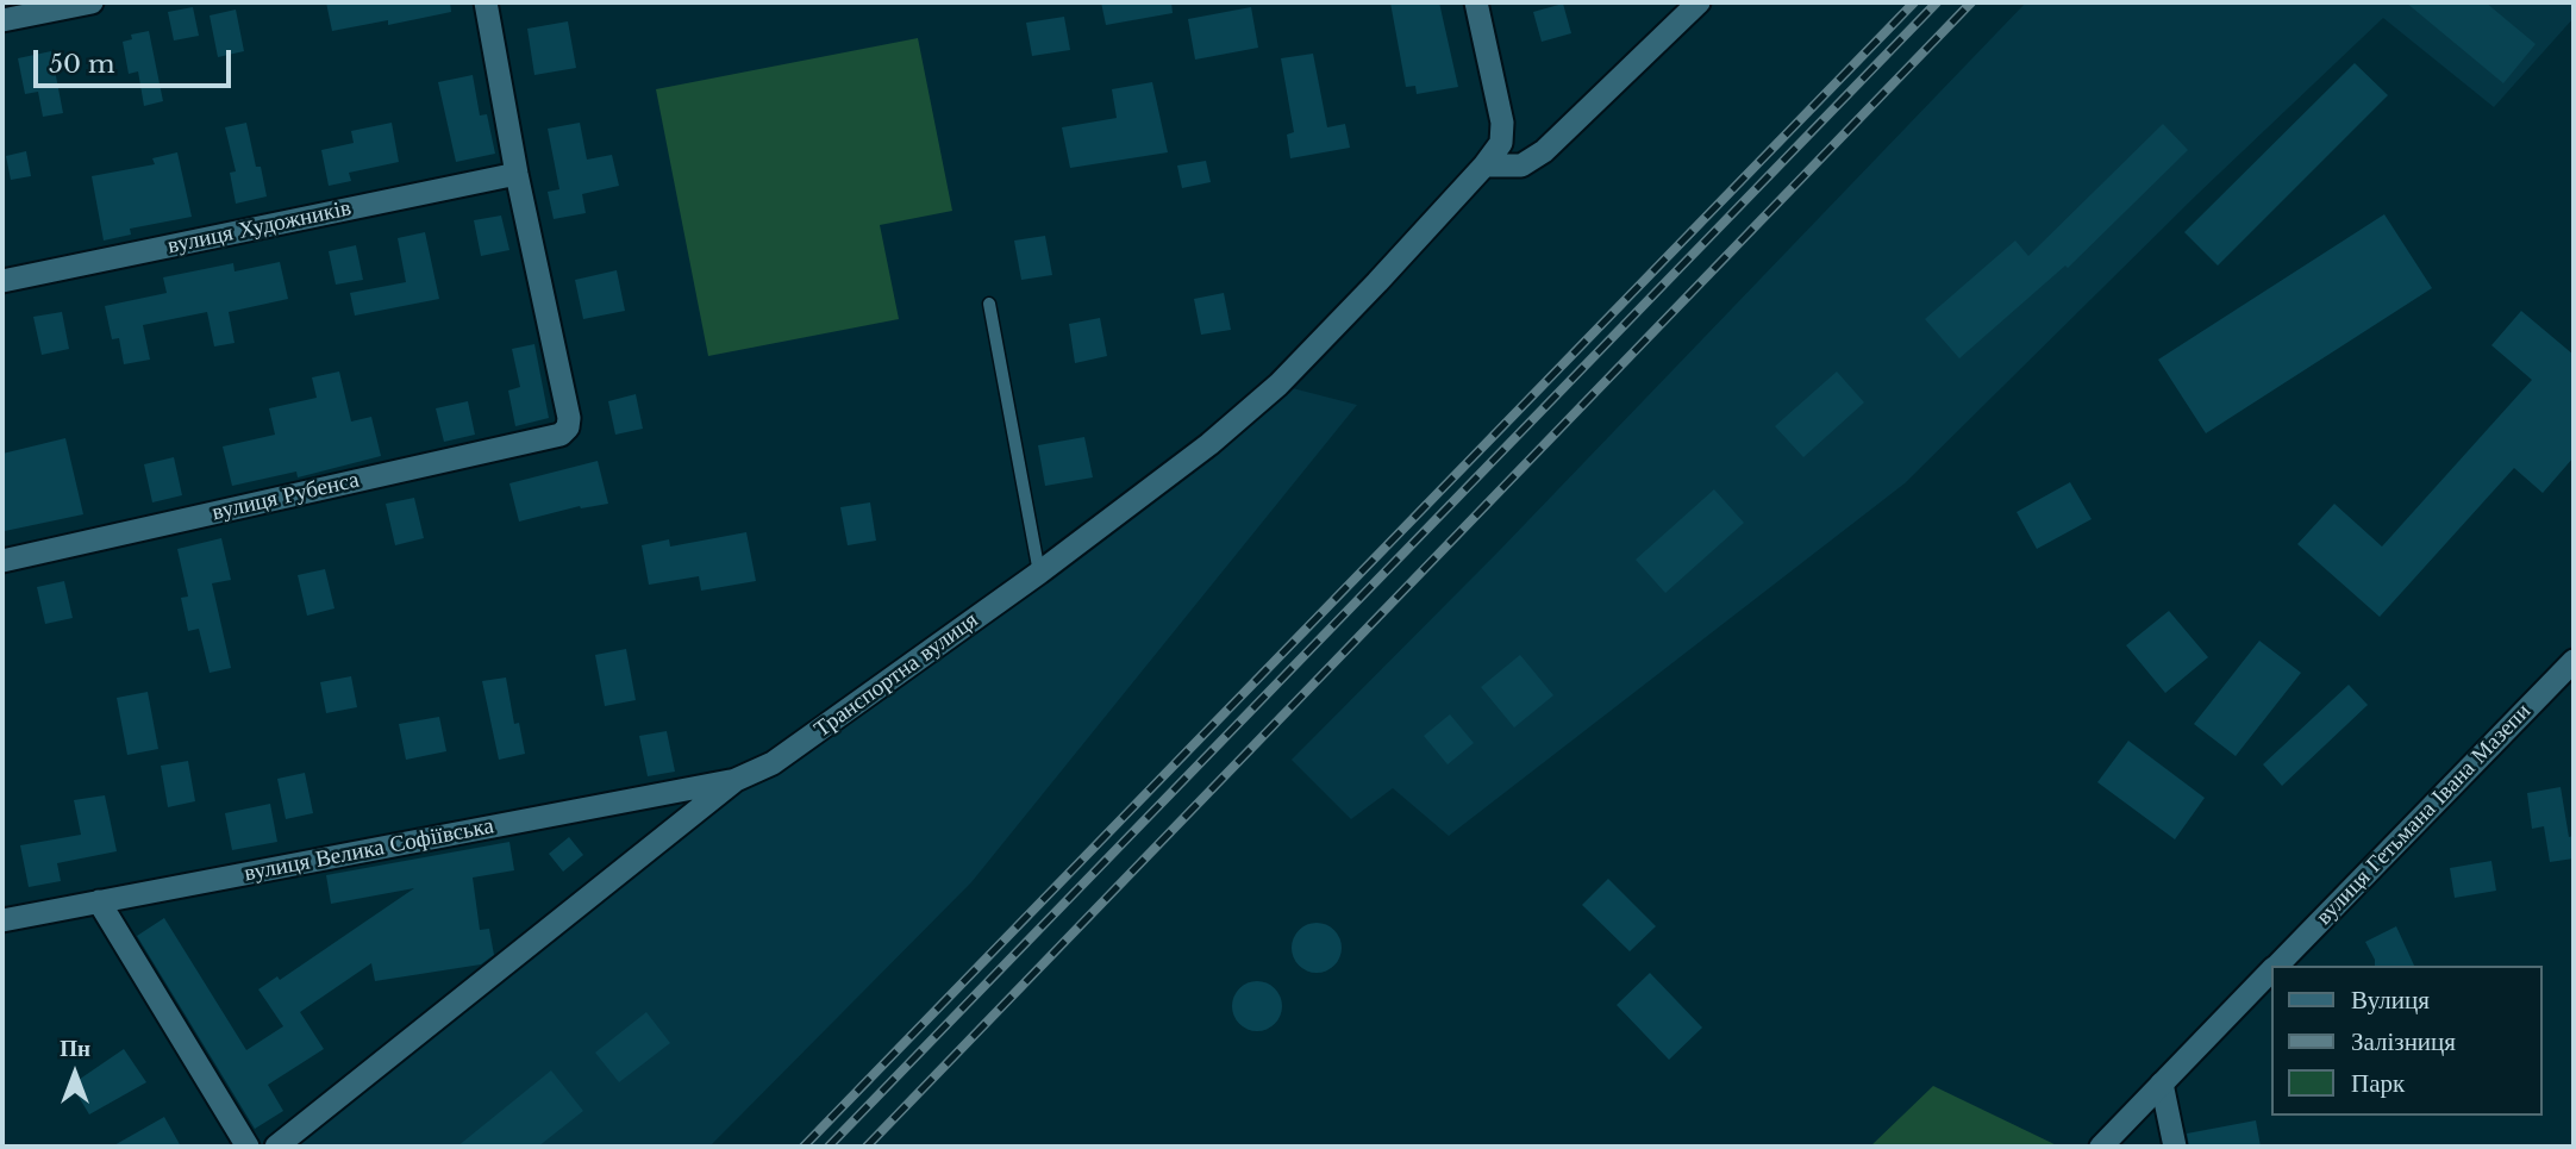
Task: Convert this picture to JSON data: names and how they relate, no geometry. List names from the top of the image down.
{
  "streets": {
    "street": [
      "вулиця Художників",
      "вулиця Рубенса",
      "Транспортна вулиця",
      "вулиця Гетьмана Івана Мазепи",
      "вулиця Велика Софіївська"
    ]
  },
  "crossings": [
    ["вулиця Художників", "вулиця Рубенса"],
    ["Транспортна вулиця", "вулиця Велика Софіївська"]
  ],
  "legend": ["Вулиця", "Залізниця", "Парк"],
  "scale_bar": "50 m",
  "north": "top"
}
